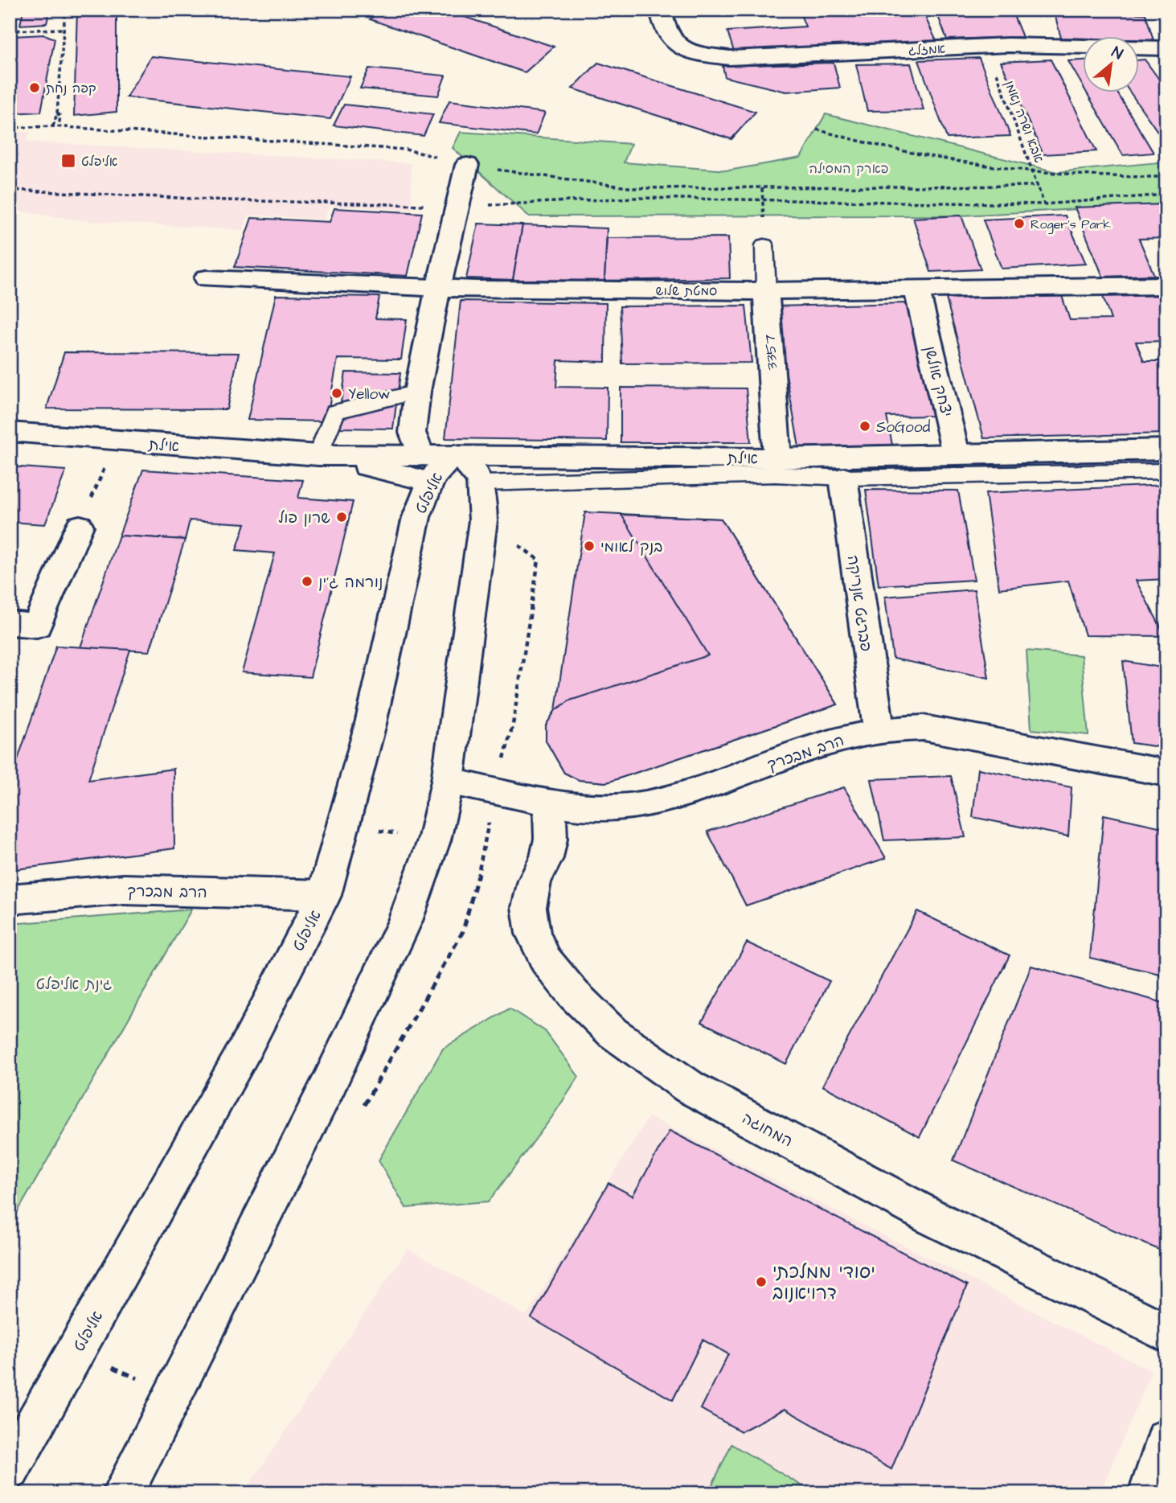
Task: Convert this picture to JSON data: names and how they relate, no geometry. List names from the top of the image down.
{
  "streets": {
    "street": [
      "אמזלג",
      "סמטת שלוש",
      "3357",
      "יצחק אולשן",
      "אילת",
      "אליפלט",
      "פברגט אנריקה",
      "הרב מבכרך",
      "המחוגה"
    ],
    "path": ["אבא ושרה נאמן"]
  },
  "crossings": [
    ["אמזלג", "אבא ושרה נאמן"],
    ["סמטת שלוש", "3357"],
    ["סמטת שלוש", "יצחק אולשן"],
    ["סמטת שלוש", "אליפלט"],
    ["3357", "אילת"],
    ["יצחק אולשן", "אילת"],
    ["אילת", "אליפלט"],
    ["אילת", "פברגט אנריקה"],
    ["אליפלט", "הרב מבכרך"],
    ["פברגט אנריקה", "הרב מבכרך"],
    ["הרב מבכרך", "המחוגה"]
  ],
  "parks": ["פארק המסילה", "גינת אליפלט"],
  "places": {
    "other": [
      "קפה נחת",
      "Roger's Park",
      "Yellow",
      "SoGood",
      "שרון פול",
      "בנק לאומי",
      "נורמה ג'ין",
      "יסודי ממלכתי דרויאנוב"
    ],
    "transit": ["אליפלט"]
  },
  "north": "top right"
}
